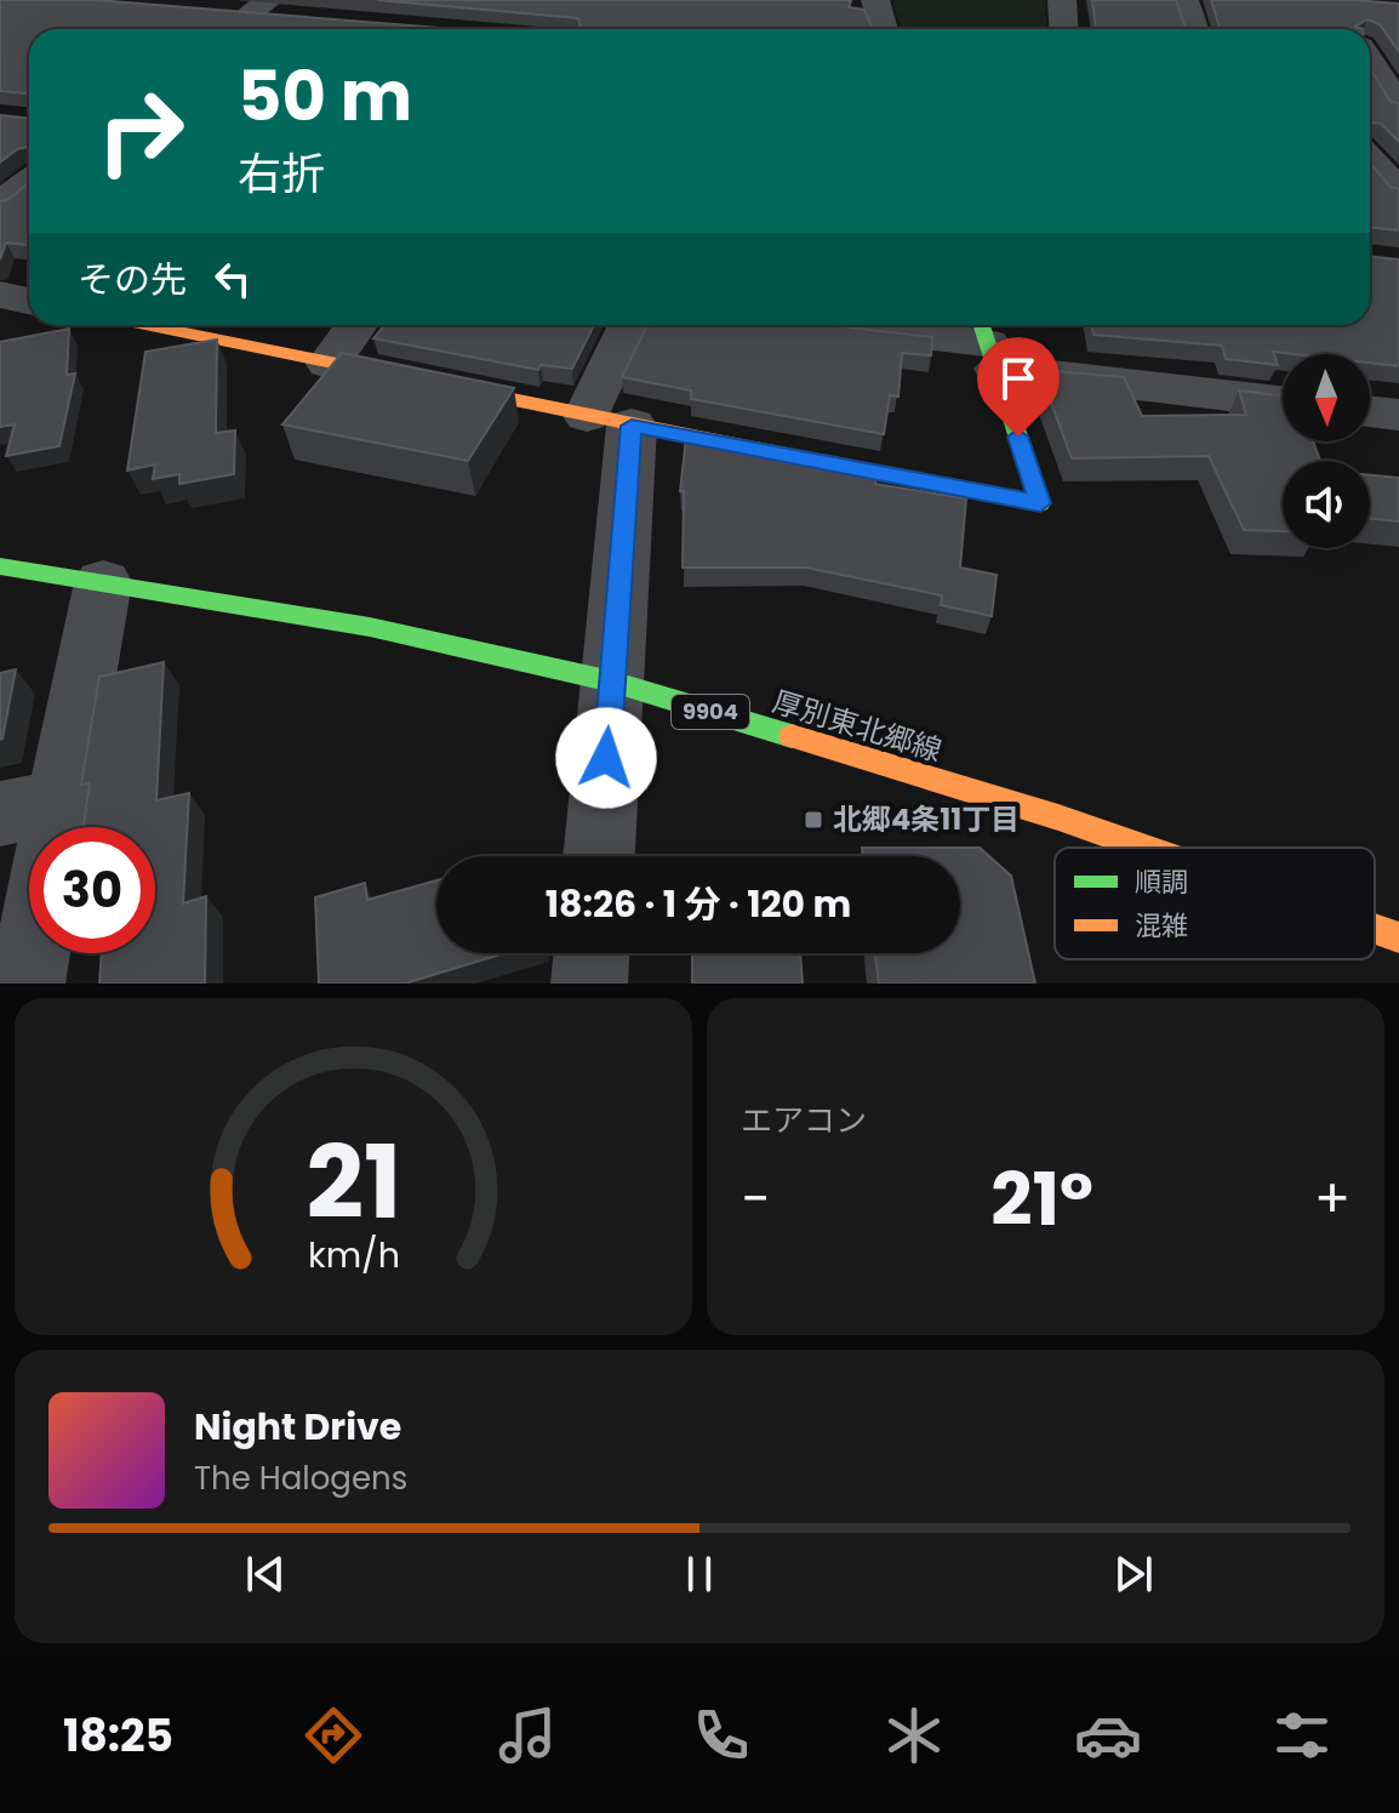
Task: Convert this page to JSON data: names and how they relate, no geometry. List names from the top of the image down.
{
  "streets": {
    "street": ["9904", "厚別東北郷線"]
  },
  "places": {
    "transit": ["北郷4条11丁目"]
  },
  "legend": ["順調", "混雑"],
  "north": "bottom",
  "page": {
    "turn": ["50 m", "右折"],
    "then": "その先",
    "limit": "30",
    "trip": "18:26 · 1 分 · 120 m",
    "tile": "エアコン",
    "heat": ["−", "21°", "+"],
    "song": ["Night Drive", "The Halogens"],
    "tabs": "18:25",
    "gauge": ["21", "km/h"]
  }
}
